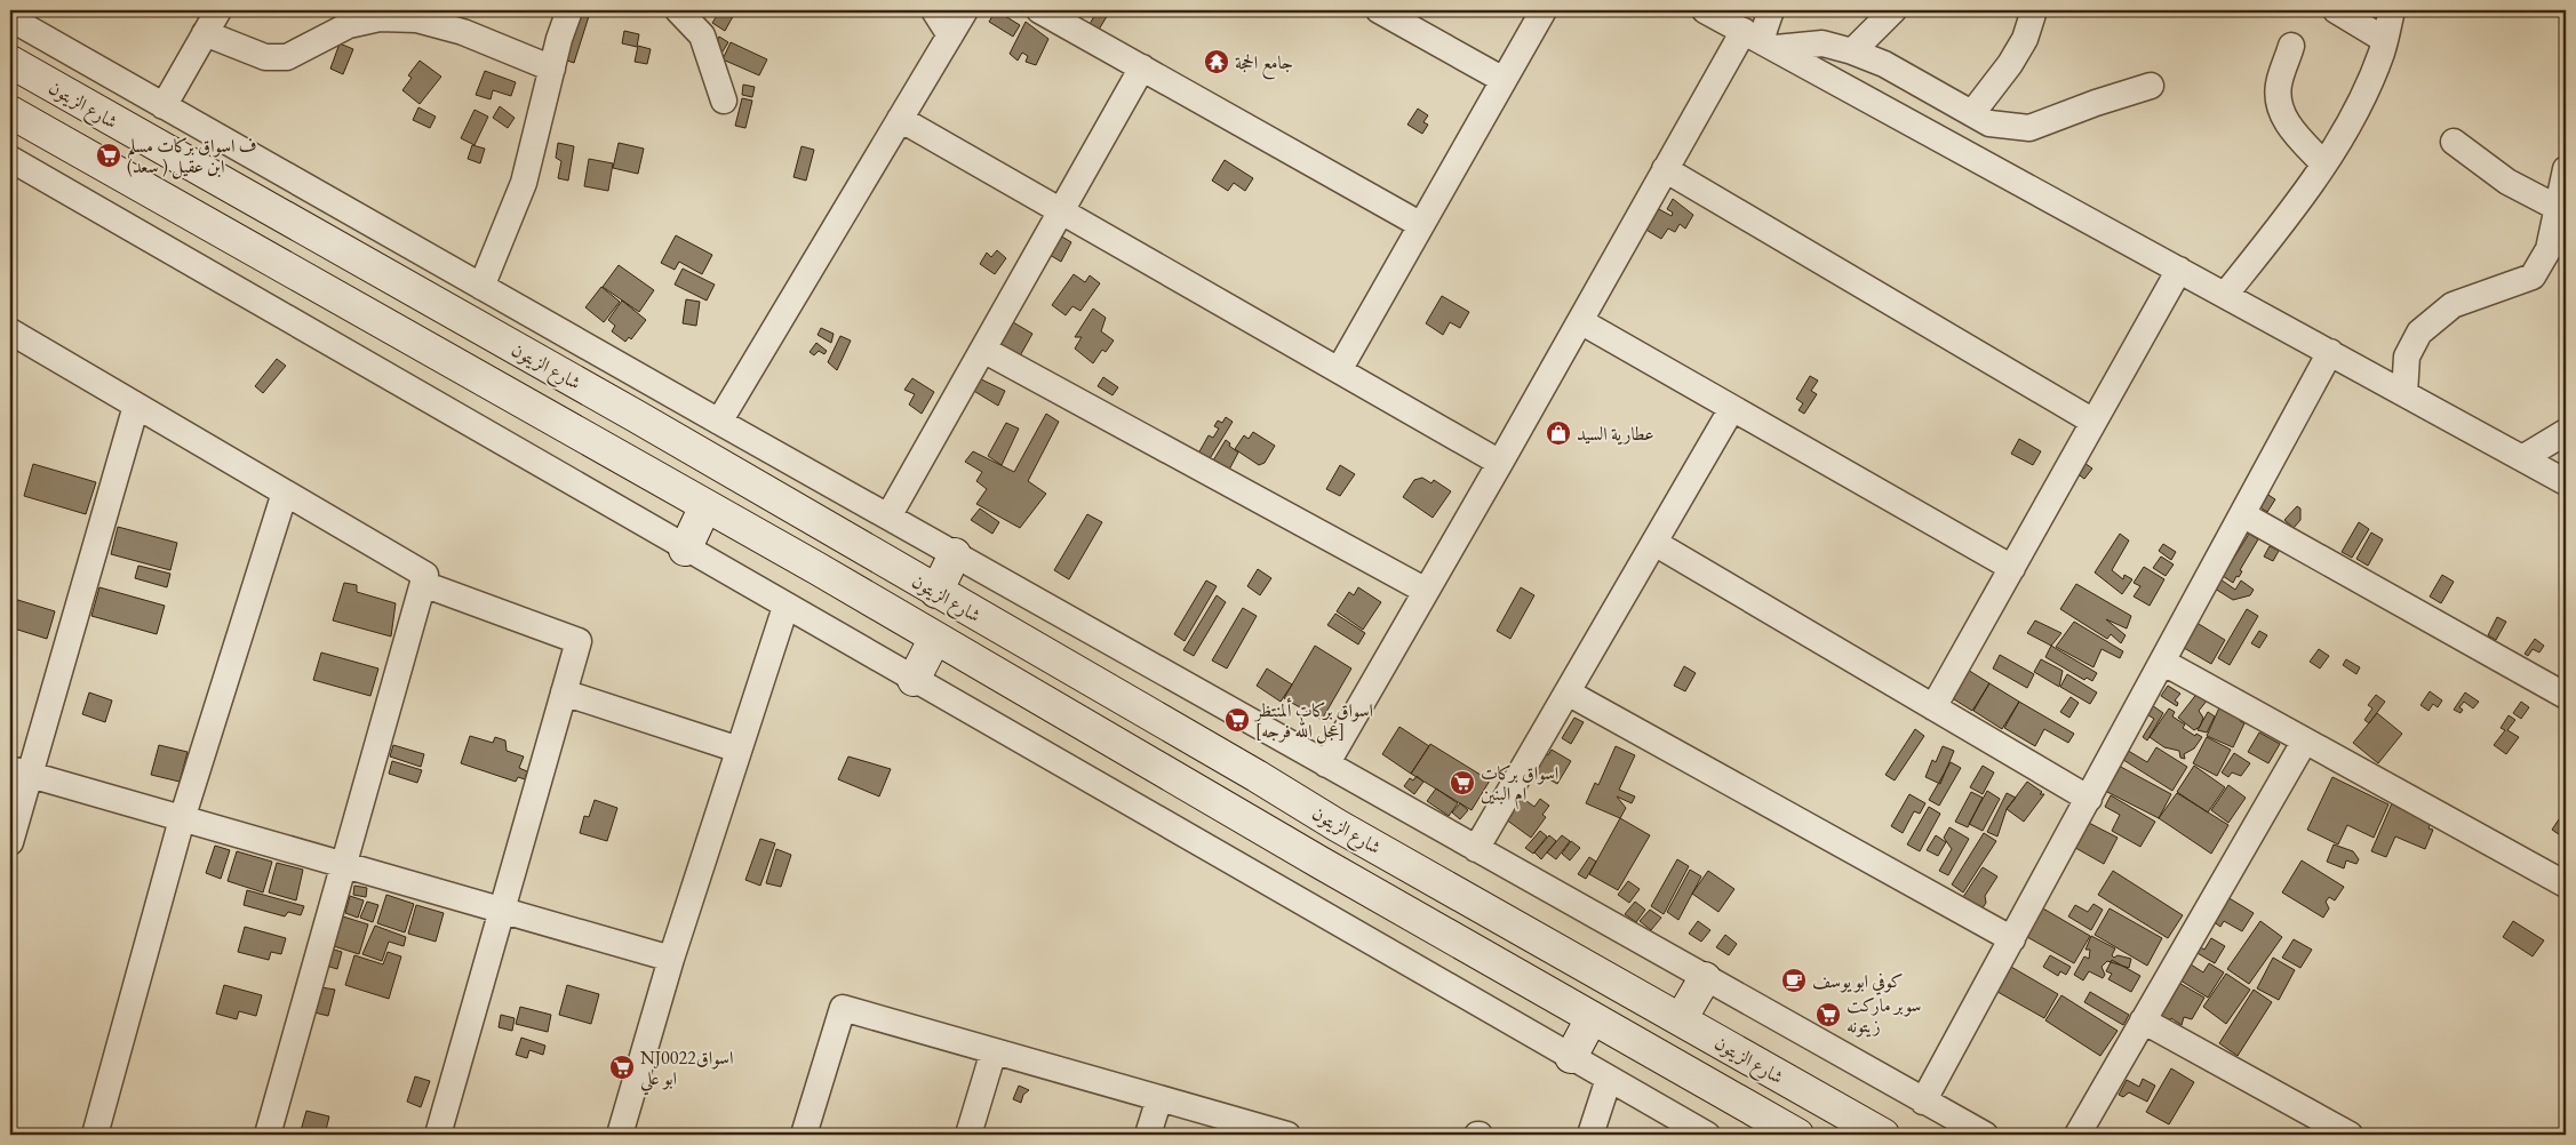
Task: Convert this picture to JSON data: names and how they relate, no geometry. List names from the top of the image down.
{
  "streets": {
    "main road": ["شارع الزيتون"]
  },
  "places": {
    "temple": ["جامع الحجة"],
    "supermarket": [
      "ف اسواق بركات مسلم ابن عقيل ( سعد)",
      "اسواق بركات ألمنتظر [عجل الله فرجه]",
      "اسواق بركات ام البنين",
      "سوبر ماركت زيتونه",
      "NJ0022اسواق ابو علي"
    ],
    "shop": ["عطارية السيد"],
    "cafe": ["كوفي ابو يوسف"]
  }
}
